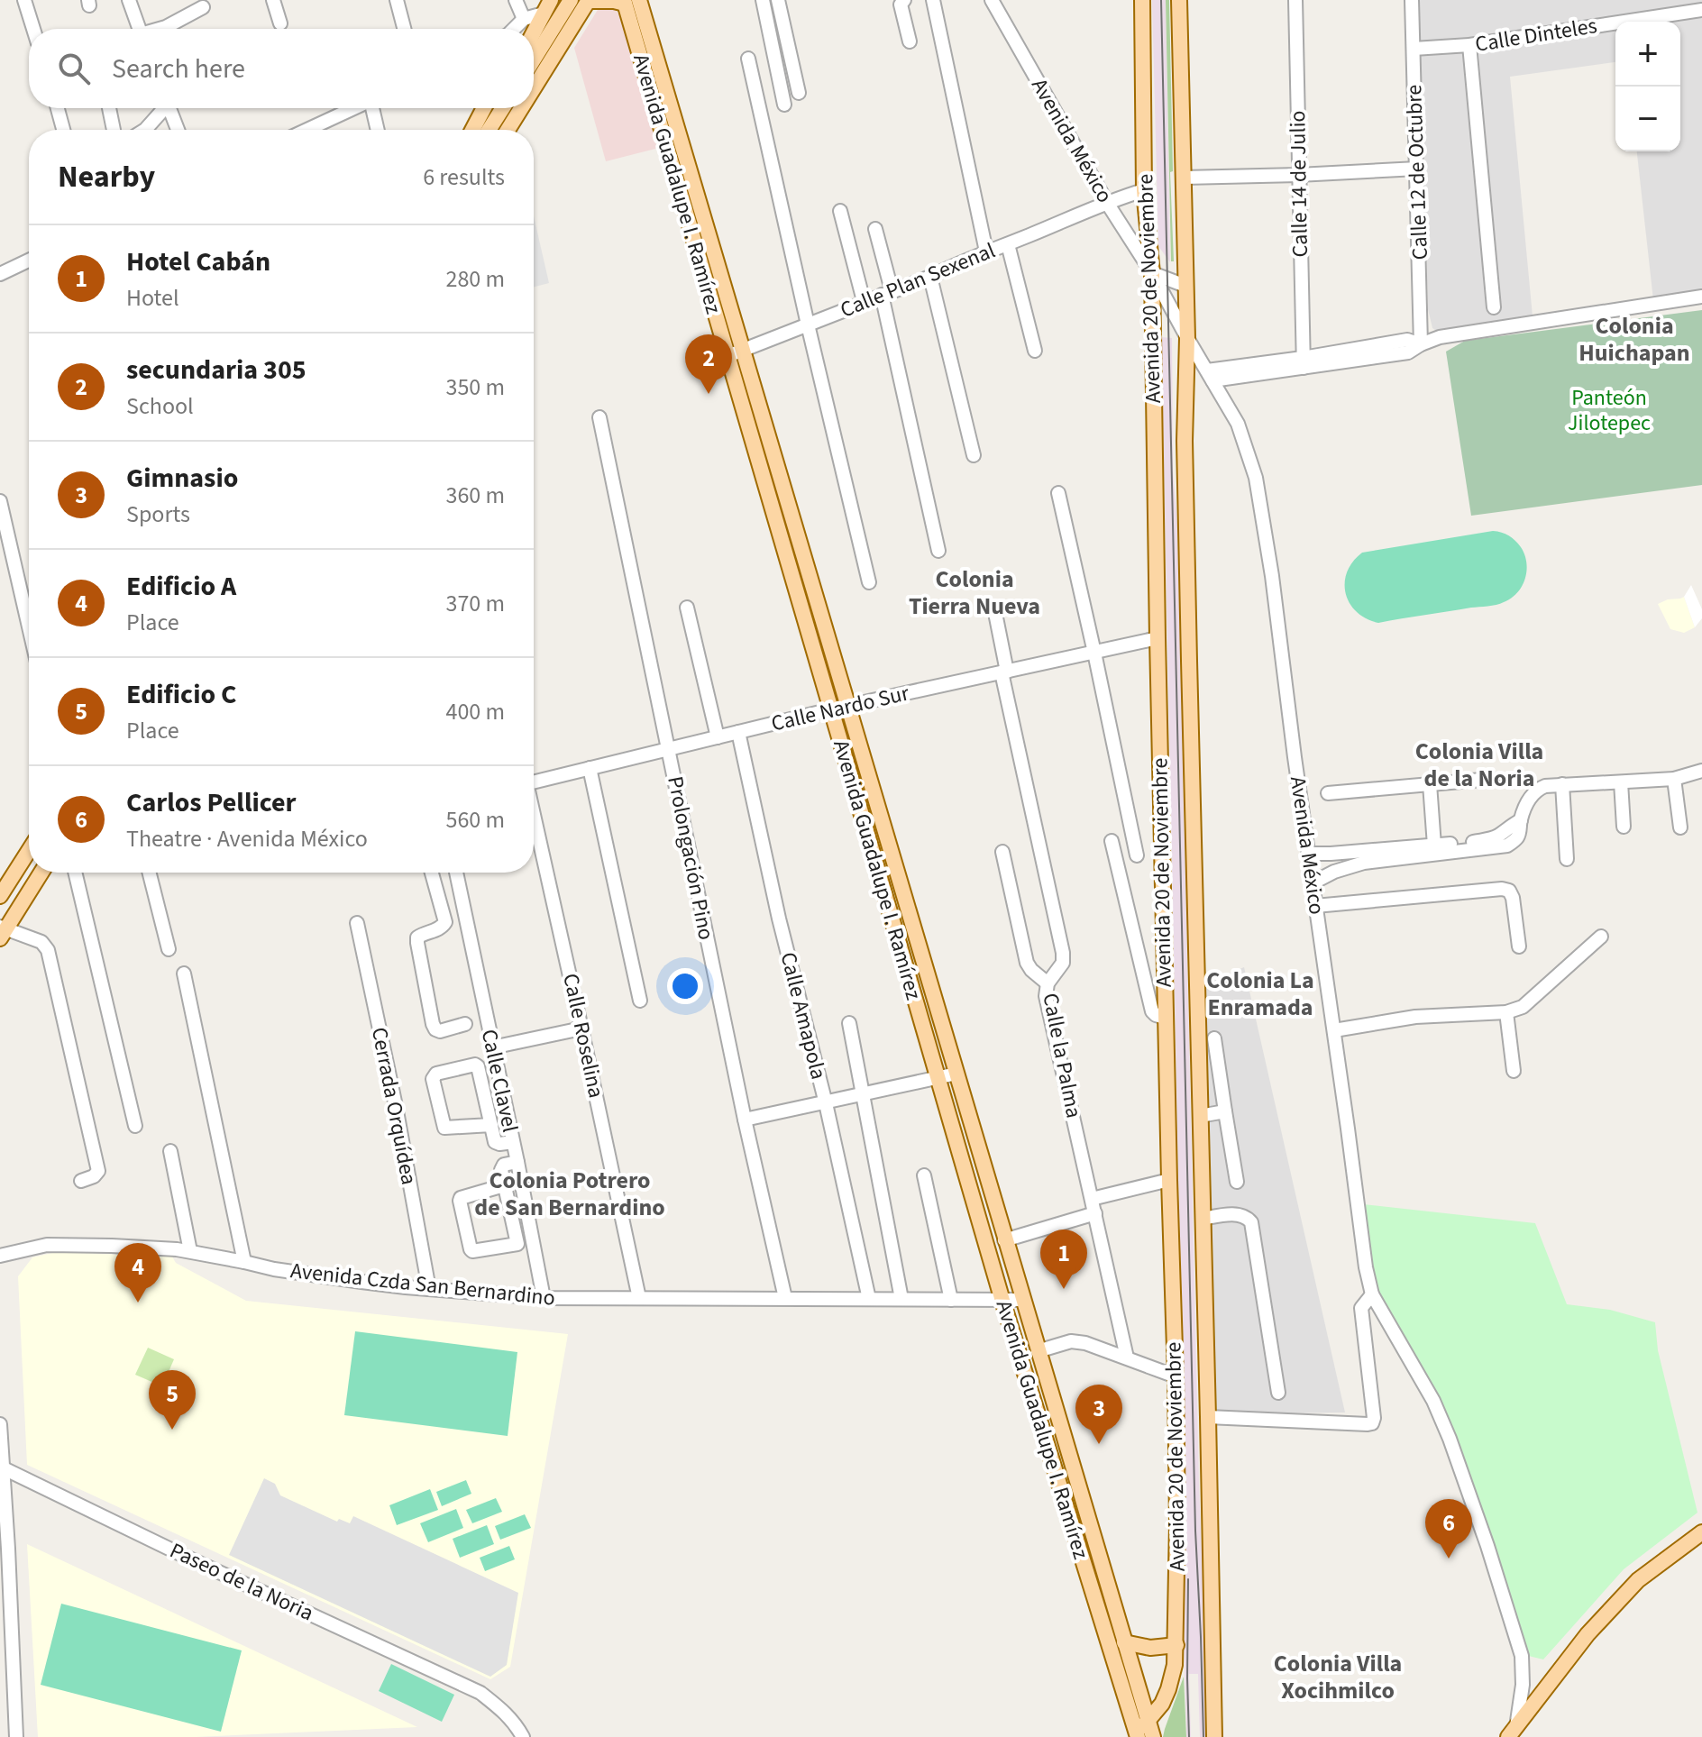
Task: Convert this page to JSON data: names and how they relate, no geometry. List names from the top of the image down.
{
  "streets": {
    "main road": ["Avenida Guadalupe I. Ramírez", "Avenida 20 de Noviembre"],
    "street": [
      "Calle Dinteles",
      "Avenida México",
      "Calle 12 de Octubre",
      "Calle 14 de Julio",
      "Calle Plan Sexenal",
      "Calle Nardo Sur",
      "Prolongación Pino",
      "Calle Amapola",
      "Calle Roselina",
      "Calle la Palma",
      "Calle Clavel",
      "Cerrada Orquídea",
      "Avenida Czda San Bernardino",
      "Paseo de la Noria"
    ]
  },
  "crossings": [
    ["Calle Dinteles", "Calle 12 de Octubre"],
    ["Avenida México", "Calle Plan Sexenal"],
    ["Avenida México", "Avenida 20 de Noviembre"],
    ["Avenida Guadalupe I. Ramírez", "Calle Plan Sexenal"],
    ["Avenida Guadalupe I. Ramírez", "Avenida 20 de Noviembre"],
    ["Avenida Guadalupe I. Ramírez", "Calle Nardo Sur"],
    ["Avenida Guadalupe I. Ramírez", "Avenida Czda San Bernardino"],
    ["Calle Plan Sexenal", "Avenida 20 de Noviembre"],
    ["Avenida 20 de Noviembre", "Calle Nardo Sur"],
    ["Calle Nardo Sur", "Prolongación Pino"],
    ["Calle Nardo Sur", "Calle Amapola"],
    ["Calle Nardo Sur", "Calle la Palma"],
    ["Prolongación Pino", "Avenida Czda San Bernardino"],
    ["Calle Amapola", "Avenida Czda San Bernardino"],
    ["Calle Roselina", "Avenida Czda San Bernardino"],
    ["Calle Clavel", "Avenida Czda San Bernardino"],
    ["Cerrada Orquídea", "Avenida Czda San Bernardino"]
  ],
  "districts": [
    "Colonia Huichapan",
    "Colonia Tierra Nueva",
    "Colonia Villa de la Noria",
    "Colonia La Enramada",
    "Colonia Potrero de San Bernardino",
    "Colonia Villa Xocihmilco"
  ],
  "parks": ["Panteón Jilotepec"],
  "page": {
    "map_buttons": ["+", "−"],
    "search": "Search here",
    "heading": ["Nearby", "6 results"],
    "list": [
      {
        "mark": "1",
        "name": "Hotel Cabán",
        "note": "Hotel",
        "value": "280 m"
      },
      {
        "mark": "2",
        "name": "secundaria 305",
        "note": "School",
        "value": "350 m"
      },
      {
        "mark": "3",
        "name": "Gimnasio",
        "note": "Sports",
        "value": "360 m"
      },
      {
        "mark": "4",
        "name": "Edificio A",
        "note": "Place",
        "value": "370 m"
      },
      {
        "mark": "5",
        "name": "Edificio C",
        "note": "Place",
        "value": "400 m"
      },
      {
        "mark": "6",
        "name": "Carlos Pellicer",
        "note": "Theatre · Avenida México",
        "value": "560 m"
      }
    ],
    "pins": [
      "2",
      "1",
      "4",
      "5",
      "3",
      "6"
    ]
  }
}
